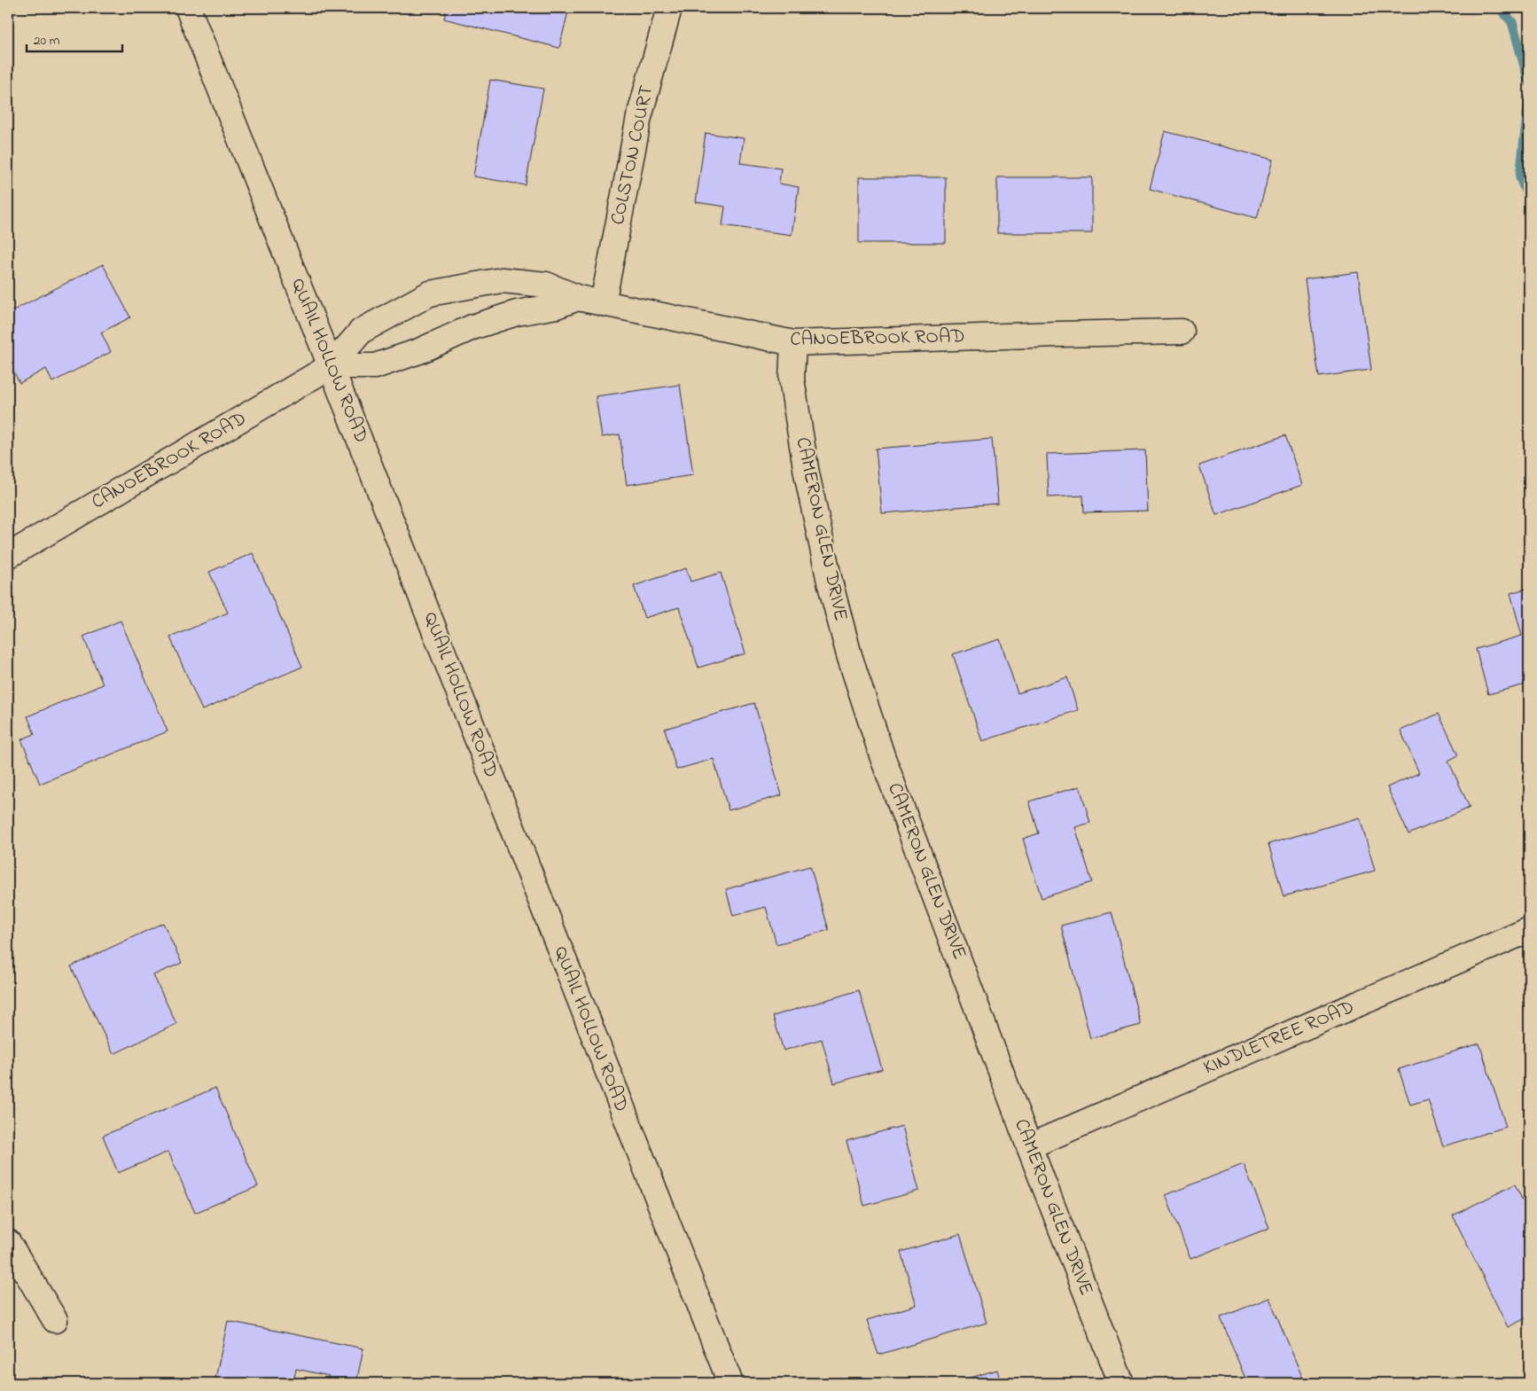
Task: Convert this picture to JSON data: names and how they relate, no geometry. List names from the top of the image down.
{
  "streets": {
    "street": [
      "COLSTON COURT",
      "CANOEBROOK ROAD",
      "QUAIL HOLLOW ROAD",
      "CAMERON GLEN DRIVE",
      "KINDLETREE ROAD"
    ]
  },
  "crossings": [
    ["COLSTON COURT", "CANOEBROOK ROAD"],
    ["CANOEBROOK ROAD", "QUAIL HOLLOW ROAD"],
    ["CANOEBROOK ROAD", "CAMERON GLEN DRIVE"],
    ["CAMERON GLEN DRIVE", "KINDLETREE ROAD"]
  ],
  "scale_bar": "20 m"
}
